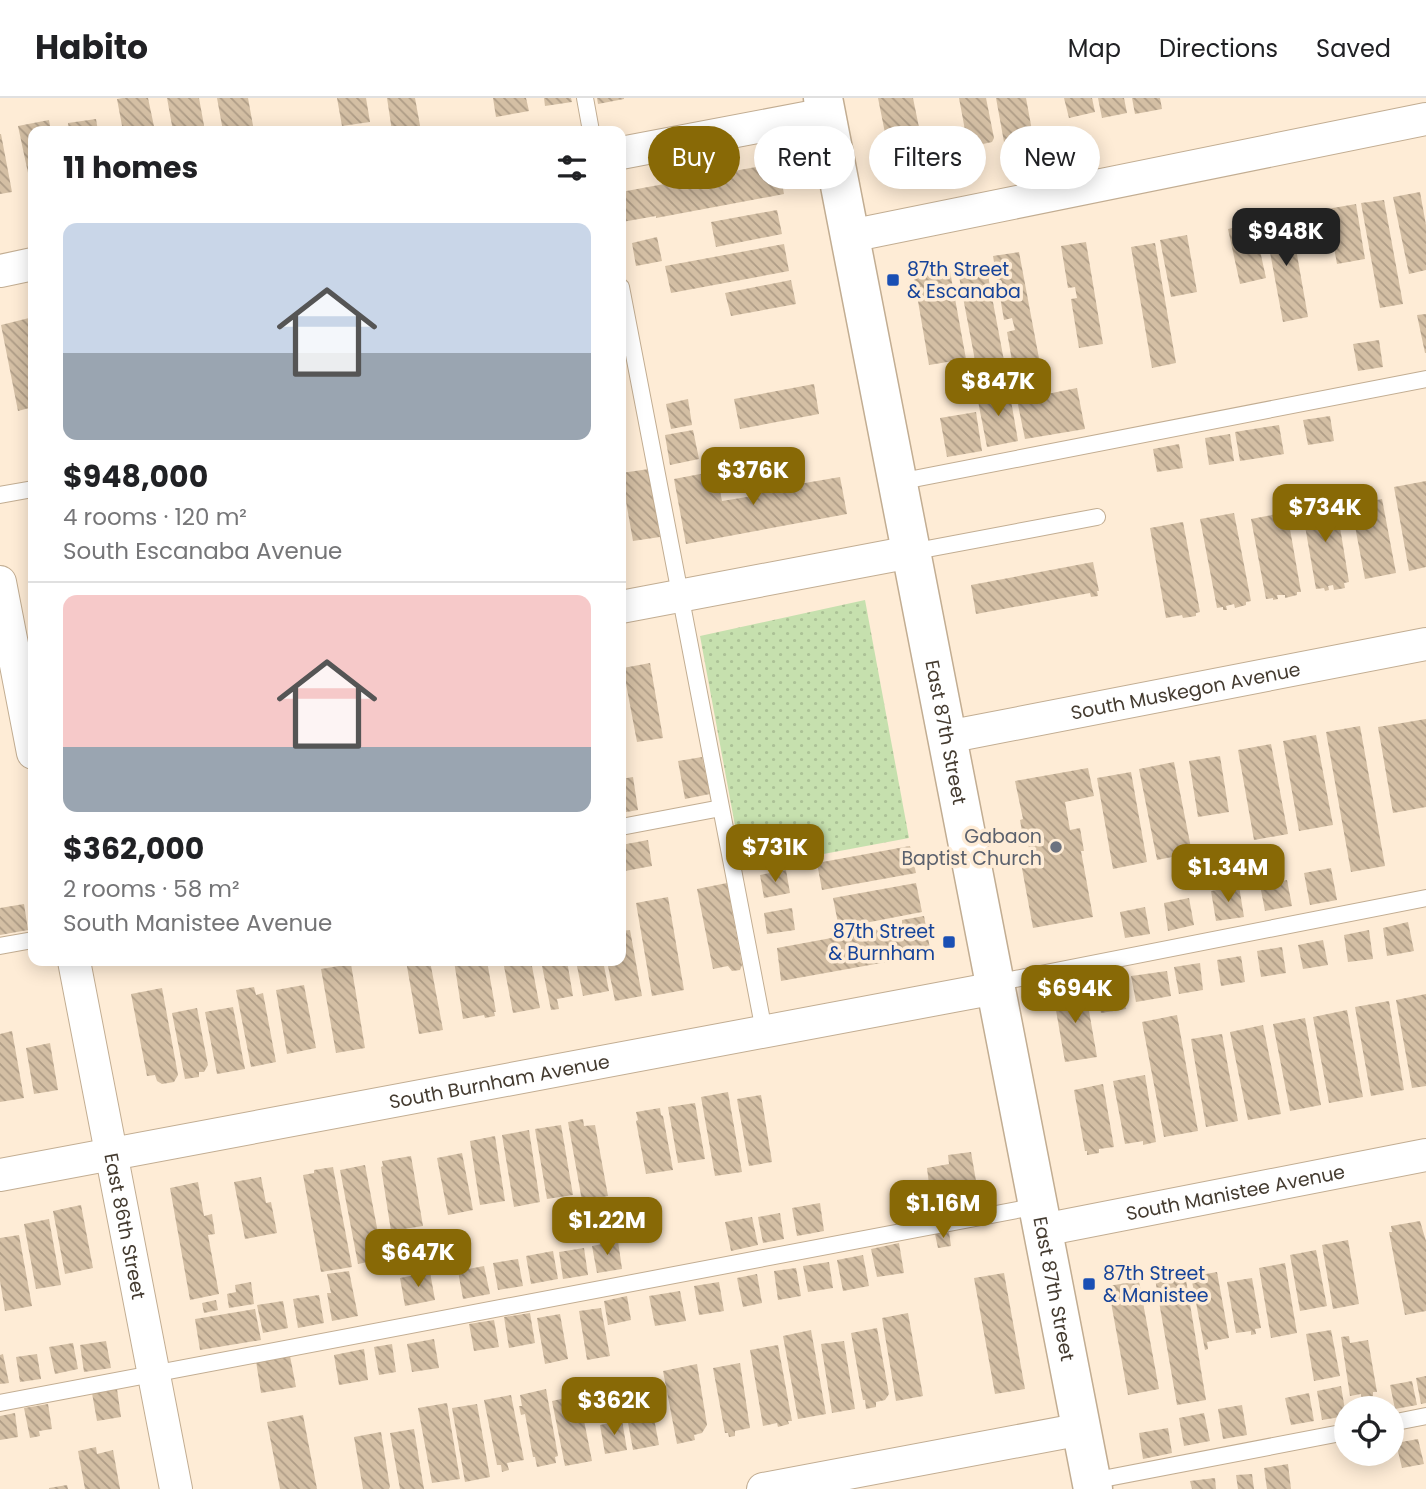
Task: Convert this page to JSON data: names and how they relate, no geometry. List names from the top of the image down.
{
  "streets": {
    "main road": ["East 87th Street"],
    "street": [
      "South Muskegon Avenue",
      "South Burnham Avenue",
      "South Manistee Avenue",
      "East 86th Street"
    ]
  },
  "crossings": [
    ["South Muskegon Avenue", "East 87th Street"],
    ["East 87th Street", "South Burnham Avenue"],
    ["East 87th Street", "South Manistee Avenue"],
    ["South Burnham Avenue", "East 86th Street"]
  ],
  "places": {
    "transit": ["87th Street & Escanaba", "87th Street & Burnham", "87th Street & Manistee"],
    "other": ["Gabaon Baptist Church"]
  },
  "page": {
    "header": "Habito",
    "nav": ["Map", "Directions", "Saved"],
    "chip": [
      "Buy",
      "Rent",
      "Filters",
      "New"
    ],
    "heading": "11 homes",
    "price": [
      "$948K",
      "$847K",
      "$376K",
      "$734K",
      "$731K",
      "$1.34M",
      "$694K",
      "$1.16M",
      "$1.22M",
      "$647K",
      "$362K"
    ],
    "list": [
      {
        "name": "$948,000",
        "note": "4 rooms · 120 m² · South Escanaba Avenue"
      },
      {
        "name": "$362,000",
        "note": "2 rooms · 58 m² · South Manistee Avenue"
      }
    ]
  }
}
